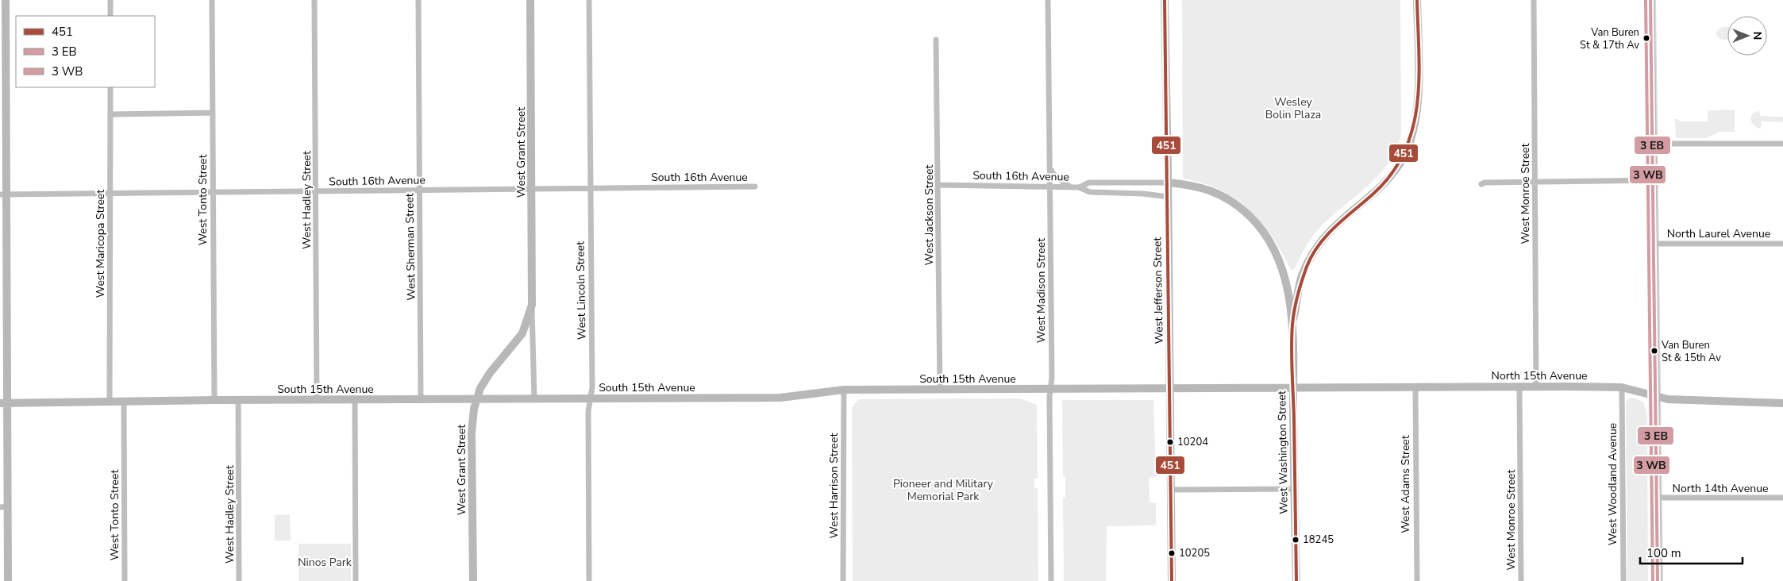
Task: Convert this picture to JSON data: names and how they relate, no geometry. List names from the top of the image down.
{
  "streets": {
    "main road": [
      "West Grant Street",
      "West Jefferson Street",
      "North 15th Avenue",
      "South 15th Avenue",
      "West Washington Street"
    ],
    "street": [
      "South 16th Avenue",
      "West Monroe Street",
      "West Tonto Street",
      "West Hadley Street",
      "West Jackson Street",
      "North Laurel Avenue",
      "West Maricopa Street",
      "West Sherman Street",
      "West Lincoln Street",
      "West Madison Street",
      "West Adams Street",
      "West Woodland Avenue",
      "West Harrison Street",
      "North 14th Avenue"
    ]
  },
  "crossings": [
    ["West Grant Street", "South 16th Avenue"],
    ["West Grant Street", "South 15th Avenue"],
    ["South 16th Avenue", "West Tonto Street"],
    ["South 16th Avenue", "West Hadley Street"],
    ["South 16th Avenue", "West Jackson Street"],
    ["South 16th Avenue", "West Maricopa Street"],
    ["South 16th Avenue", "West Sherman Street"],
    ["South 16th Avenue", "West Lincoln Street"],
    ["South 16th Avenue", "West Madison Street"],
    ["South 16th Avenue", "West Jefferson Street"],
    ["South 16th Avenue", "West Washington Street"],
    ["West Monroe Street", "North 15th Avenue"],
    ["West Tonto Street", "South 15th Avenue"],
    ["West Hadley Street", "South 15th Avenue"],
    ["West Jackson Street", "South 15th Avenue"],
    ["West Maricopa Street", "South 15th Avenue"],
    ["West Sherman Street", "South 15th Avenue"],
    ["West Lincoln Street", "South 15th Avenue"],
    ["West Madison Street", "South 15th Avenue"],
    ["West Jefferson Street", "South 15th Avenue"],
    ["West Jefferson Street", "West Washington Street"],
    ["North 15th Avenue", "South 15th Avenue"],
    ["North 15th Avenue", "West Washington Street"],
    ["North 15th Avenue", "West Adams Street"],
    ["North 15th Avenue", "West Woodland Avenue"],
    ["South 15th Avenue", "West Washington Street"],
    ["South 15th Avenue", "West Harrison Street"]
  ],
  "parks": ["Wesley Bolin Plaza", "Pioneer and Military Memorial Park", "Ninos Park"],
  "places": [
    "Van Buren St & 17th Av",
    "Van Buren St & 15th Av",
    "10204",
    "18245",
    "10205"
  ],
  "lines": ["transit line 451"],
  "legend": ["451", "3 EB", "3 WB"],
  "scale_bar": "100 m",
  "north": "right"
}
